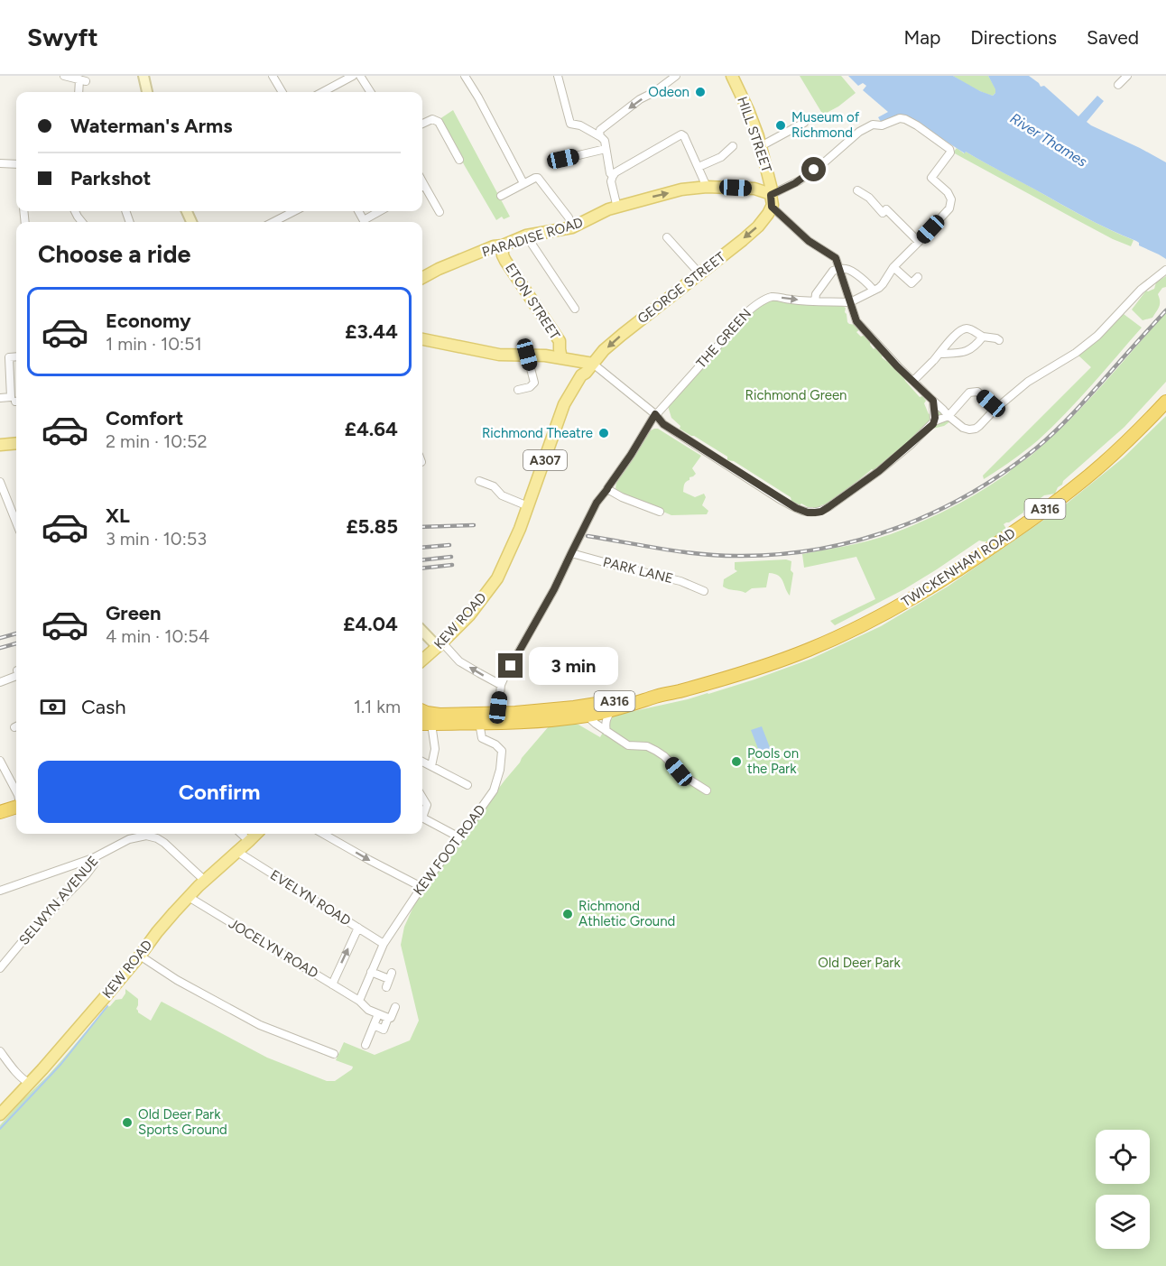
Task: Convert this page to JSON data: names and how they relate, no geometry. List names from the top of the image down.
{
  "streets": {
    "highway": ["A316", "TWICKENHAM ROAD"],
    "main road": [
      "HILL STREET",
      "PARADISE ROAD",
      "GEORGE STREET",
      "ETON STREET",
      "A307",
      "KEW ROAD"
    ],
    "street": [
      "THE GREEN",
      "PARK LANE",
      "KEW FOOT ROAD",
      "EVELYN ROAD",
      "SELWYN AVENUE",
      "JOCELYN ROAD"
    ]
  },
  "crossings": [
    ["HILL STREET", "PARADISE ROAD"],
    ["PARADISE ROAD", "ETON STREET"],
    ["GEORGE STREET", "A307"],
    ["THE GREEN", "PARK LANE"],
    ["A307", "KEW ROAD"],
    ["KEW ROAD", "EVELYN ROAD"],
    ["KEW ROAD", "SELWYN AVENUE"],
    ["KEW ROAD", "JOCELYN ROAD"],
    ["KEW FOOT ROAD", "EVELYN ROAD"],
    ["KEW FOOT ROAD", "JOCELYN ROAD"]
  ],
  "one_way": ["GEORGE STREET", "THE GREEN"],
  "water": ["River Thames"],
  "parks": ["Richmond Green", "Old Deer Park"],
  "places": [
    "Odeon",
    "Museum of Richmond",
    "Richmond Theatre",
    "Pools on the Park",
    "Richmond Athletic Ground",
    "Old Deer Park Sports Ground"
  ],
  "page": {
    "header": "Swyft",
    "nav": ["Map", "Directions", "Saved"],
    "banner": ["Waterman's Arms", "Parkshot"],
    "heading": "Choose a ride",
    "list": [
      {
        "name": "Economy",
        "note": "1 min · 10:51",
        "value": "£3.44"
      },
      {
        "name": "Comfort",
        "note": "2 min · 10:52",
        "value": "£4.64"
      },
      {
        "name": "XL",
        "note": "3 min · 10:53",
        "value": "£5.85"
      },
      {
        "name": "Green",
        "note": "4 min · 10:54",
        "value": "£4.04"
      }
    ],
    "bubble": "3 min",
    "pay": ["Cash", "1.1 km"],
    "buttons": "Confirm"
  }
}
